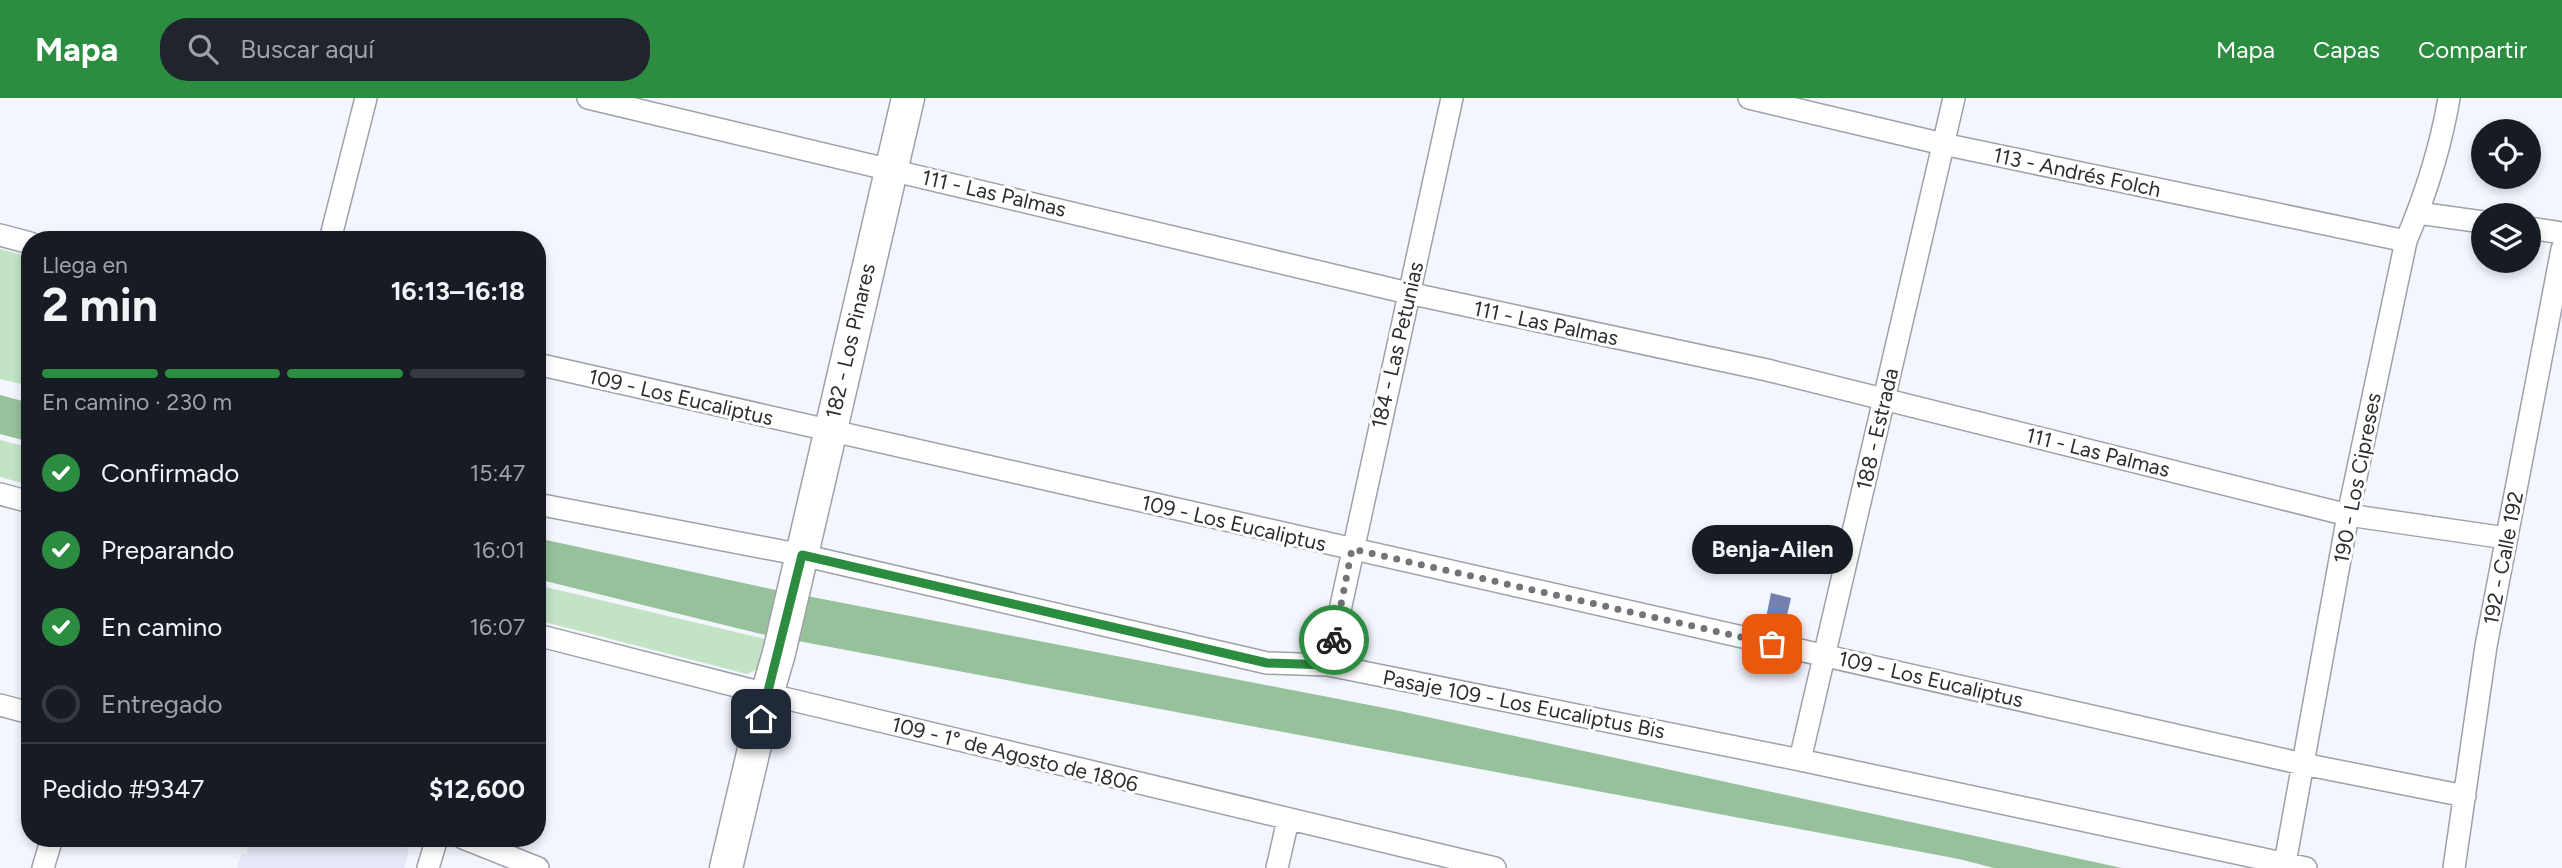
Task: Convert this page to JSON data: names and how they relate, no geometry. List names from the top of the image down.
{
  "streets": {
    "street": [
      "113 - Andrés Folch",
      "111 - Las Palmas",
      "182 - Los Pinares",
      "184 - Las Petunias",
      "109 - Los Eucaliptus",
      "188 - Estrada",
      "190 - Los Cipreses",
      "192 - Calle 192",
      "Pasaje 109 - Los Eucaliptus Bis",
      "109 - 1° de Agosto de 1806"
    ]
  },
  "crossings": [
    ["113 - Andrés Folch", "188 - Estrada"],
    ["113 - Andrés Folch", "190 - Los Cipreses"],
    ["111 - Las Palmas", "182 - Los Pinares"],
    ["111 - Las Palmas", "184 - Las Petunias"],
    ["111 - Las Palmas", "188 - Estrada"],
    ["111 - Las Palmas", "190 - Los Cipreses"],
    ["111 - Las Palmas", "192 - Calle 192"],
    ["182 - Los Pinares", "109 - Los Eucaliptus"],
    ["182 - Los Pinares", "Pasaje 109 - Los Eucaliptus Bis"],
    ["182 - Los Pinares", "109 - 1° de Agosto de 1806"],
    ["184 - Las Petunias", "109 - Los Eucaliptus"],
    ["184 - Las Petunias", "Pasaje 109 - Los Eucaliptus Bis"],
    ["109 - Los Eucaliptus", "188 - Estrada"],
    ["109 - Los Eucaliptus", "190 - Los Cipreses"],
    ["109 - Los Eucaliptus", "192 - Calle 192"],
    ["188 - Estrada", "Pasaje 109 - Los Eucaliptus Bis"],
    ["190 - Los Cipreses", "Pasaje 109 - Los Eucaliptus Bis"]
  ],
  "places": ["Benja-Ailen"],
  "page": {
    "header": "Mapa",
    "search": "Buscar aquí",
    "nav": ["Mapa", "Capas", "Compartir"],
    "heading": ["2 min", "Llega en", "16:13–16:18"],
    "panel": ["Pedido #9347", "$12,600"],
    "bar": "En camino · 230 m",
    "list": [
      ["Confirmado", "15:47"],
      ["Preparando", "16:01"],
      ["En camino", "16:07"],
      "Entregado"
    ],
    "bubble": "Benja-Ailen"
  }
}
